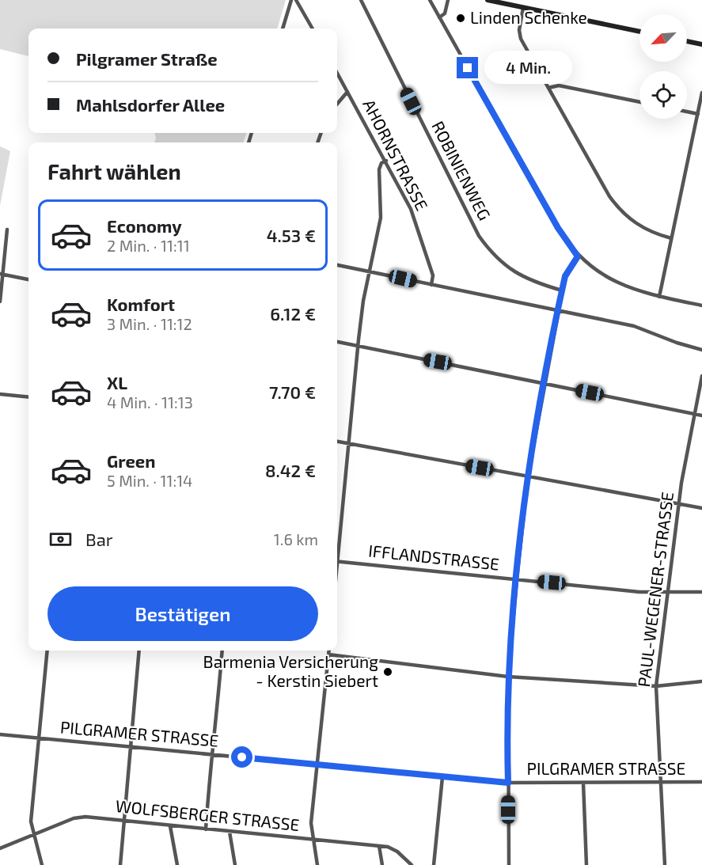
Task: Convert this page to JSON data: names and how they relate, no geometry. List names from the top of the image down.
{
  "streets": {
    "street": [
      "AHORNSTRASSE",
      "ROBINIENWEG",
      "IFFLANDSTRASSE",
      "PAUL-WEGENER-STRASSE",
      "PILGRAMER STRASSE",
      "WOLFSBERGER STRASSE"
    ]
  },
  "crossings": [
    ["IFFLANDSTRASSE", "PAUL-WEGENER-STRASSE"],
    ["PAUL-WEGENER-STRASSE", "PILGRAMER STRASSE"]
  ],
  "places": ["Linden Schenke", "Barmenia Versicherung - Kerstin Siebert"],
  "north": "bottom left",
  "page": {
    "banner": ["Pilgramer Straße", "Mahlsdorfer Allee"],
    "bubble": "4 Min.",
    "heading": "Fahrt wählen",
    "list": [
      {
        "name": "Economy",
        "note": "2 Min. · 11:11",
        "value": "4.53 €"
      },
      {
        "name": "Komfort",
        "note": "3 Min. · 11:12",
        "value": "6.12 €"
      },
      {
        "name": "XL",
        "note": "4 Min. · 11:13",
        "value": "7.70 €"
      },
      {
        "name": "Green",
        "note": "5 Min. · 11:14",
        "value": "8.42 €"
      }
    ],
    "pay": ["Bar", "1.6 km"],
    "buttons": "Bestätigen"
  }
}
